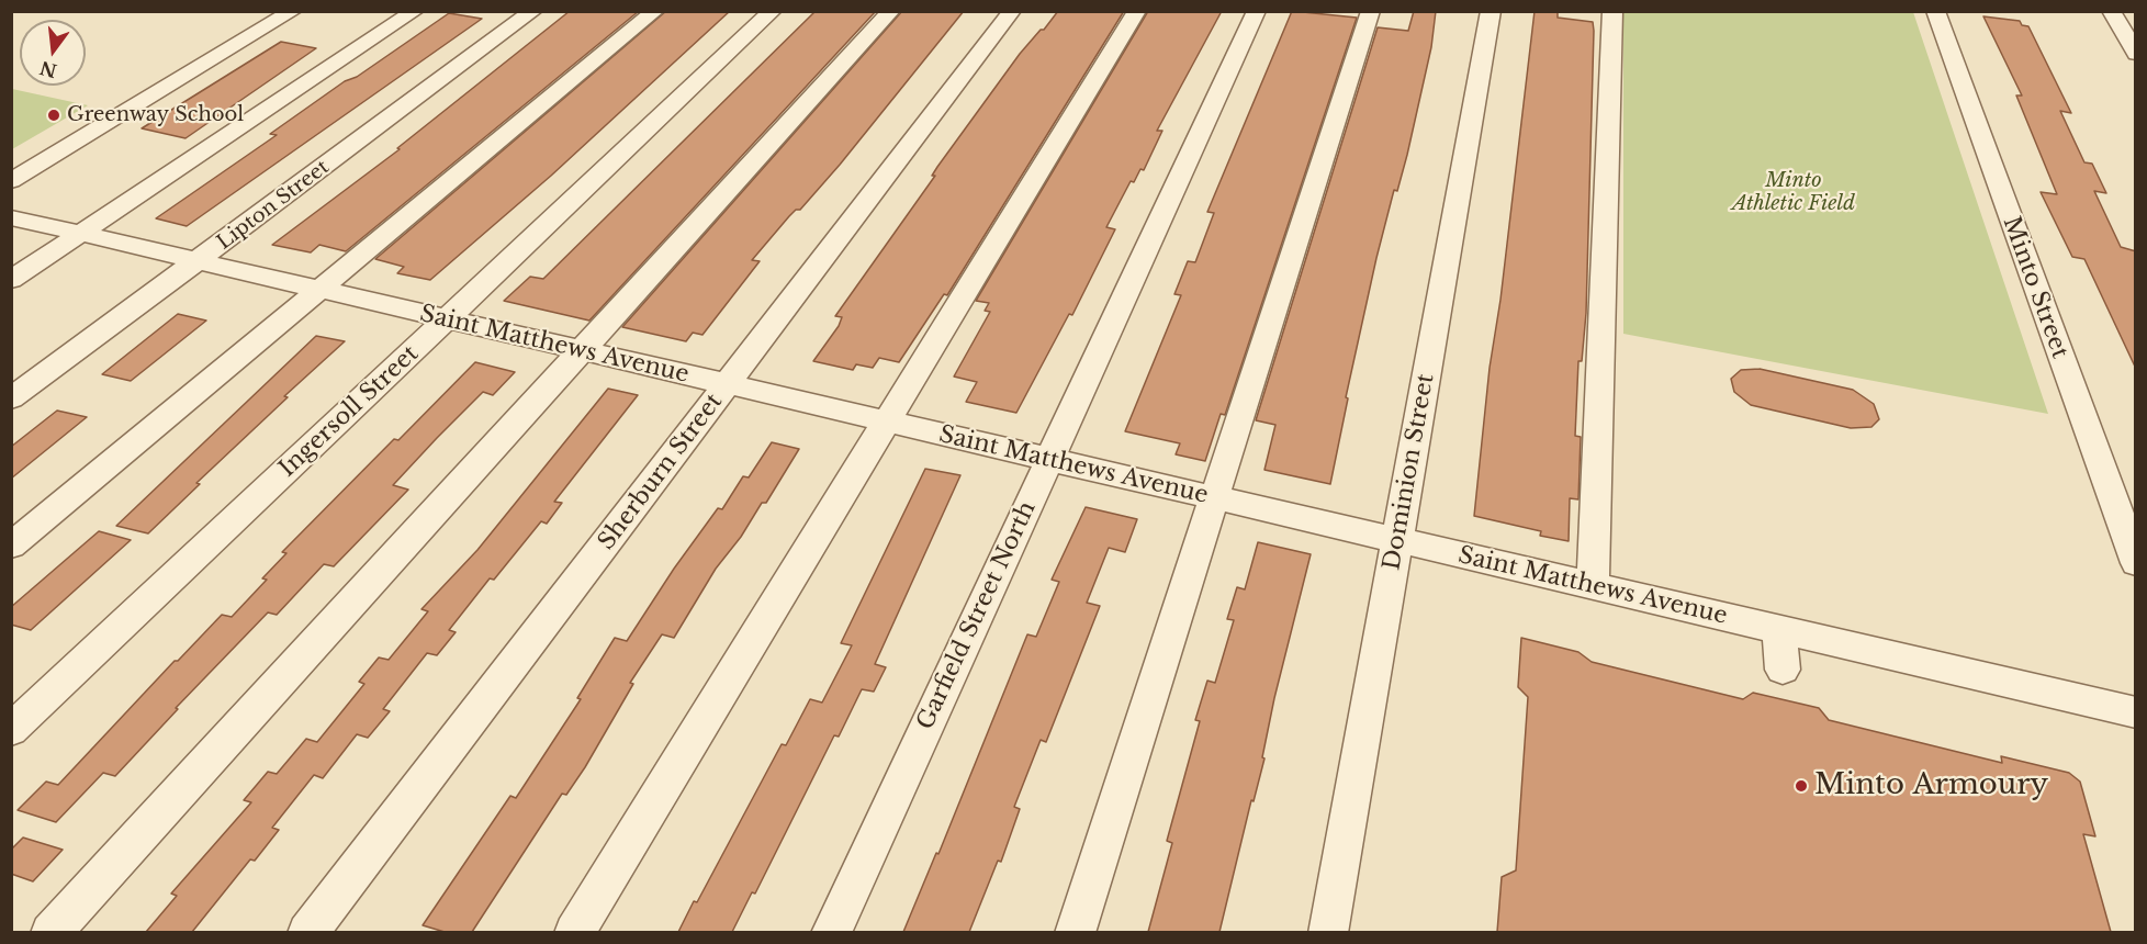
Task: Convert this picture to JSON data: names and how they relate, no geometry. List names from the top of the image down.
{
  "streets": {
    "street": [
      "Lipton Street",
      "Minto Street",
      "Saint Matthews Avenue",
      "Ingersoll Street",
      "Sherburn Street",
      "Dominion Street",
      "Garfield Street North"
    ]
  },
  "crossings": [
    ["Lipton Street", "Saint Matthews Avenue"],
    ["Saint Matthews Avenue", "Ingersoll Street"],
    ["Saint Matthews Avenue", "Sherburn Street"],
    ["Saint Matthews Avenue", "Dominion Street"],
    ["Saint Matthews Avenue", "Garfield Street North"]
  ],
  "parks": ["Minto Athletic Field"],
  "places": ["Greenway School", "Minto Armoury"],
  "north": "bottom"
}
